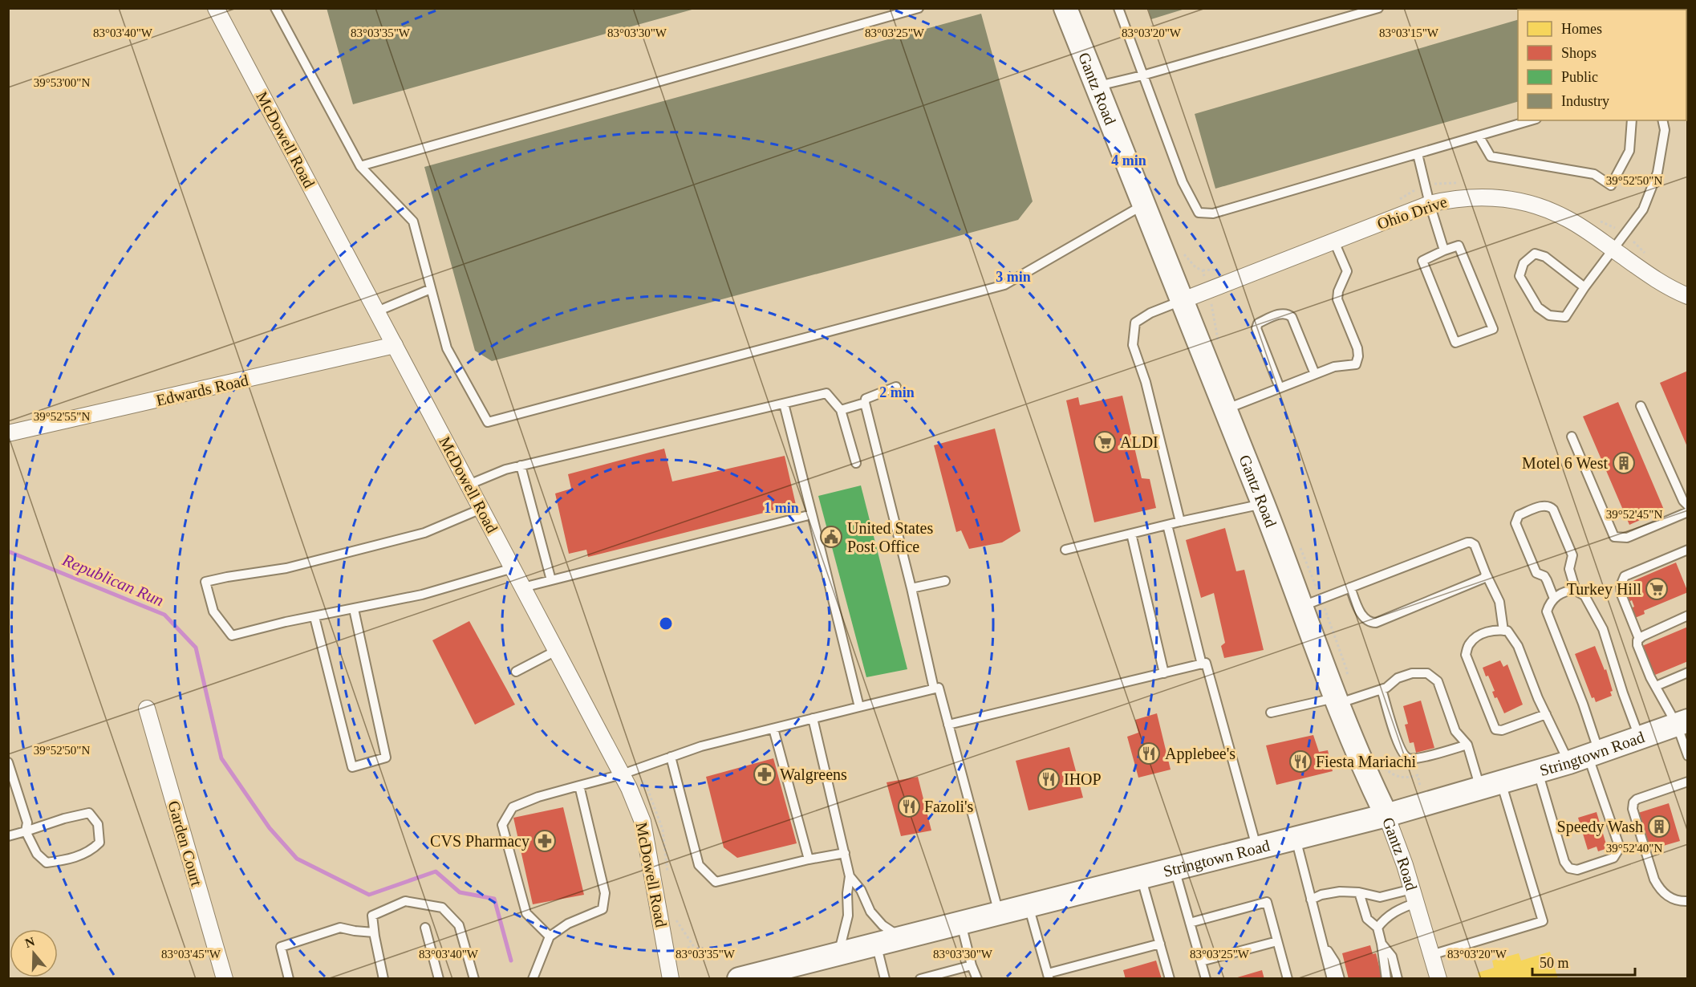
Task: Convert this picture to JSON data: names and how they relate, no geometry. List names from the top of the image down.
{
  "streets": {
    "main road": ["Gantz Road", "Stringtown Road"],
    "street": [
      "McDowell Road",
      "Ohio Drive",
      "Edwards Road",
      "Garden Court"
    ]
  },
  "crossings": [
    ["Gantz Road", "Ohio Drive"],
    ["Gantz Road", "Stringtown Road"],
    ["McDowell Road", "Edwards Road"]
  ],
  "water": ["Republican Run"],
  "places": {
    "supermarket": ["ALDI", "Turkey Hill"],
    "building": ["Motel 6 West", "Speedy Wash"],
    "public building": ["United States Post Office"],
    "restaurant": [
      "Applebee's",
      "Fiesta Mariachi",
      "IHOP",
      "Fazoli's"
    ],
    "pharmacy": ["Walgreens", "CVS Pharmacy"]
  },
  "legend": [
    "Homes",
    "Shops",
    "Public",
    "Industry"
  ],
  "scale_bar": "50 m",
  "north": "top",
  "coordinates": [
    "83°03'35\"W",
    "83°03'40\"W",
    "83°03'30\"W",
    "83°03'25\"W",
    "83°03'20\"W",
    "83°03'15\"W",
    "39°53'00\"N",
    "39°52'50\"N",
    "39°52'55\"N",
    "39°52'45\"N",
    "39°52'40\"N",
    "83°03'45\"W"
  ],
  "rings": [
    "4 min",
    "3 min",
    "2 min",
    "1 min"
  ]
}
